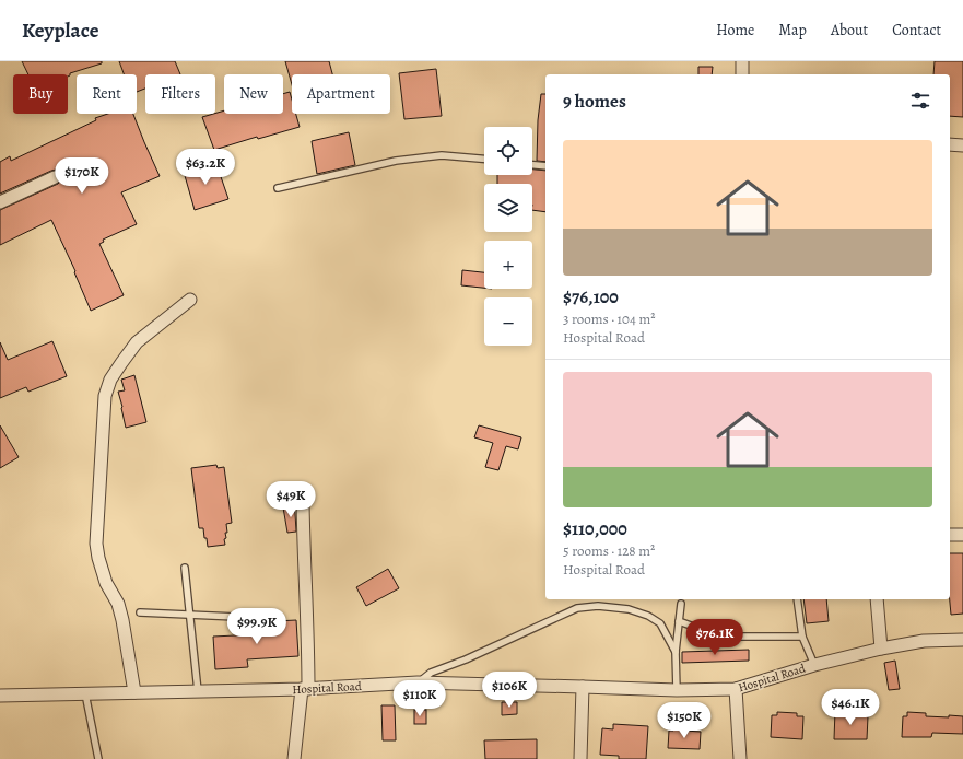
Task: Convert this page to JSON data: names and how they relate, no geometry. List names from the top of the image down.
{
  "streets": {
    "street": ["Hospital Road"]
  },
  "page": {
    "header": "Keyplace",
    "nav": [
      "Home",
      "Map",
      "About",
      "Contact"
    ],
    "chip": [
      "Buy",
      "Rent",
      "Filters",
      "New",
      "Apartment"
    ],
    "heading": "9 homes",
    "map_buttons": ["+", "−"],
    "list": [
      {
        "name": "$76,100",
        "note": "3 rooms · 104 m² · Hospital Road"
      },
      {
        "name": "$110,000",
        "note": "5 rooms · 128 m² · Hospital Road"
      }
    ],
    "price": [
      "$63.2K",
      "$170K",
      "$49K",
      "$99.9K",
      "$76.1K",
      "$106K",
      "$110K",
      "$46.1K",
      "$150K"
    ]
  }
}
